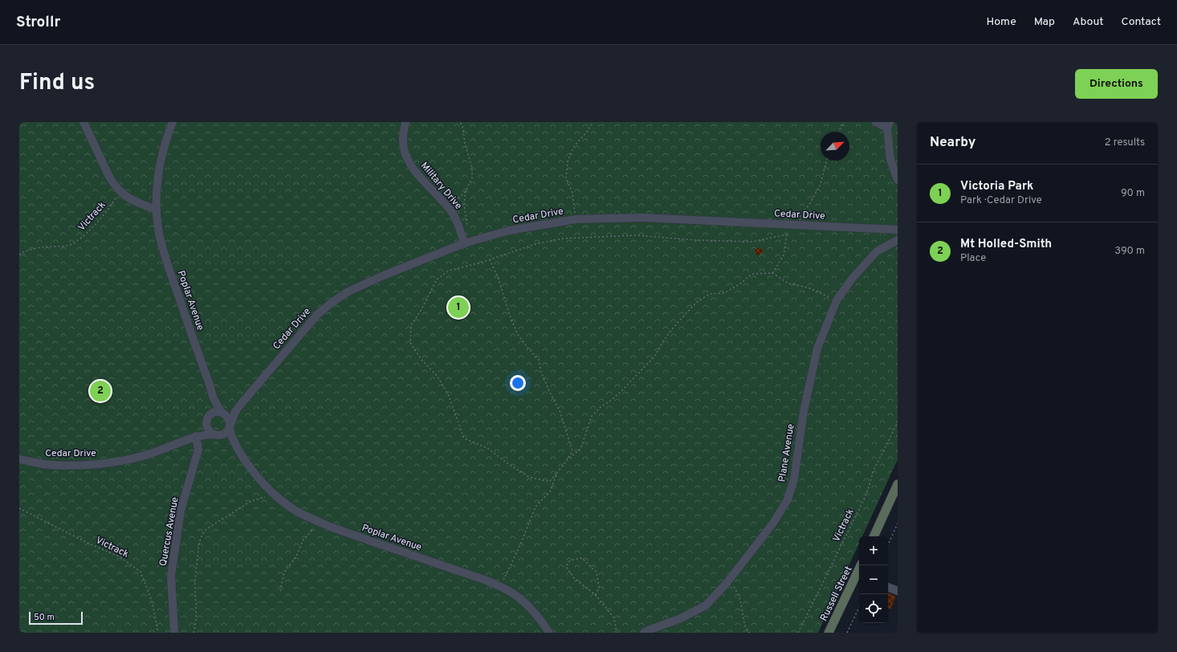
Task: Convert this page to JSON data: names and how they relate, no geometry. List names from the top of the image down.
{
  "streets": {
    "main road": ["Russell Street"],
    "street": [
      "Military Drive",
      "Cedar Drive",
      "Poplar Avenue",
      "Plane Avenue",
      "Quercus Avenue"
    ],
    "path": ["Victrack"]
  },
  "crossings": [
    ["Military Drive", "Cedar Drive"],
    ["Cedar Drive", "Poplar Avenue"],
    ["Cedar Drive", "Quercus Avenue"]
  ],
  "scale_bar": "50 m",
  "north": "top right",
  "page": {
    "header": "Strollr",
    "nav": [
      "Home",
      "Map",
      "About",
      "Contact"
    ],
    "title": "Find us",
    "buttons": "Directions",
    "heading": ["Nearby", "2 results"],
    "list": [
      {
        "mark": "1",
        "name": "Victoria Park",
        "note": "Park · Cedar Drive",
        "value": "90 m"
      },
      {
        "mark": "2",
        "name": "Mt Holled-Smith",
        "note": "Place",
        "value": "390 m"
      }
    ],
    "pins": ["1", "2"],
    "map_buttons": ["+", "−"],
    "scale": "50 m"
  }
}
